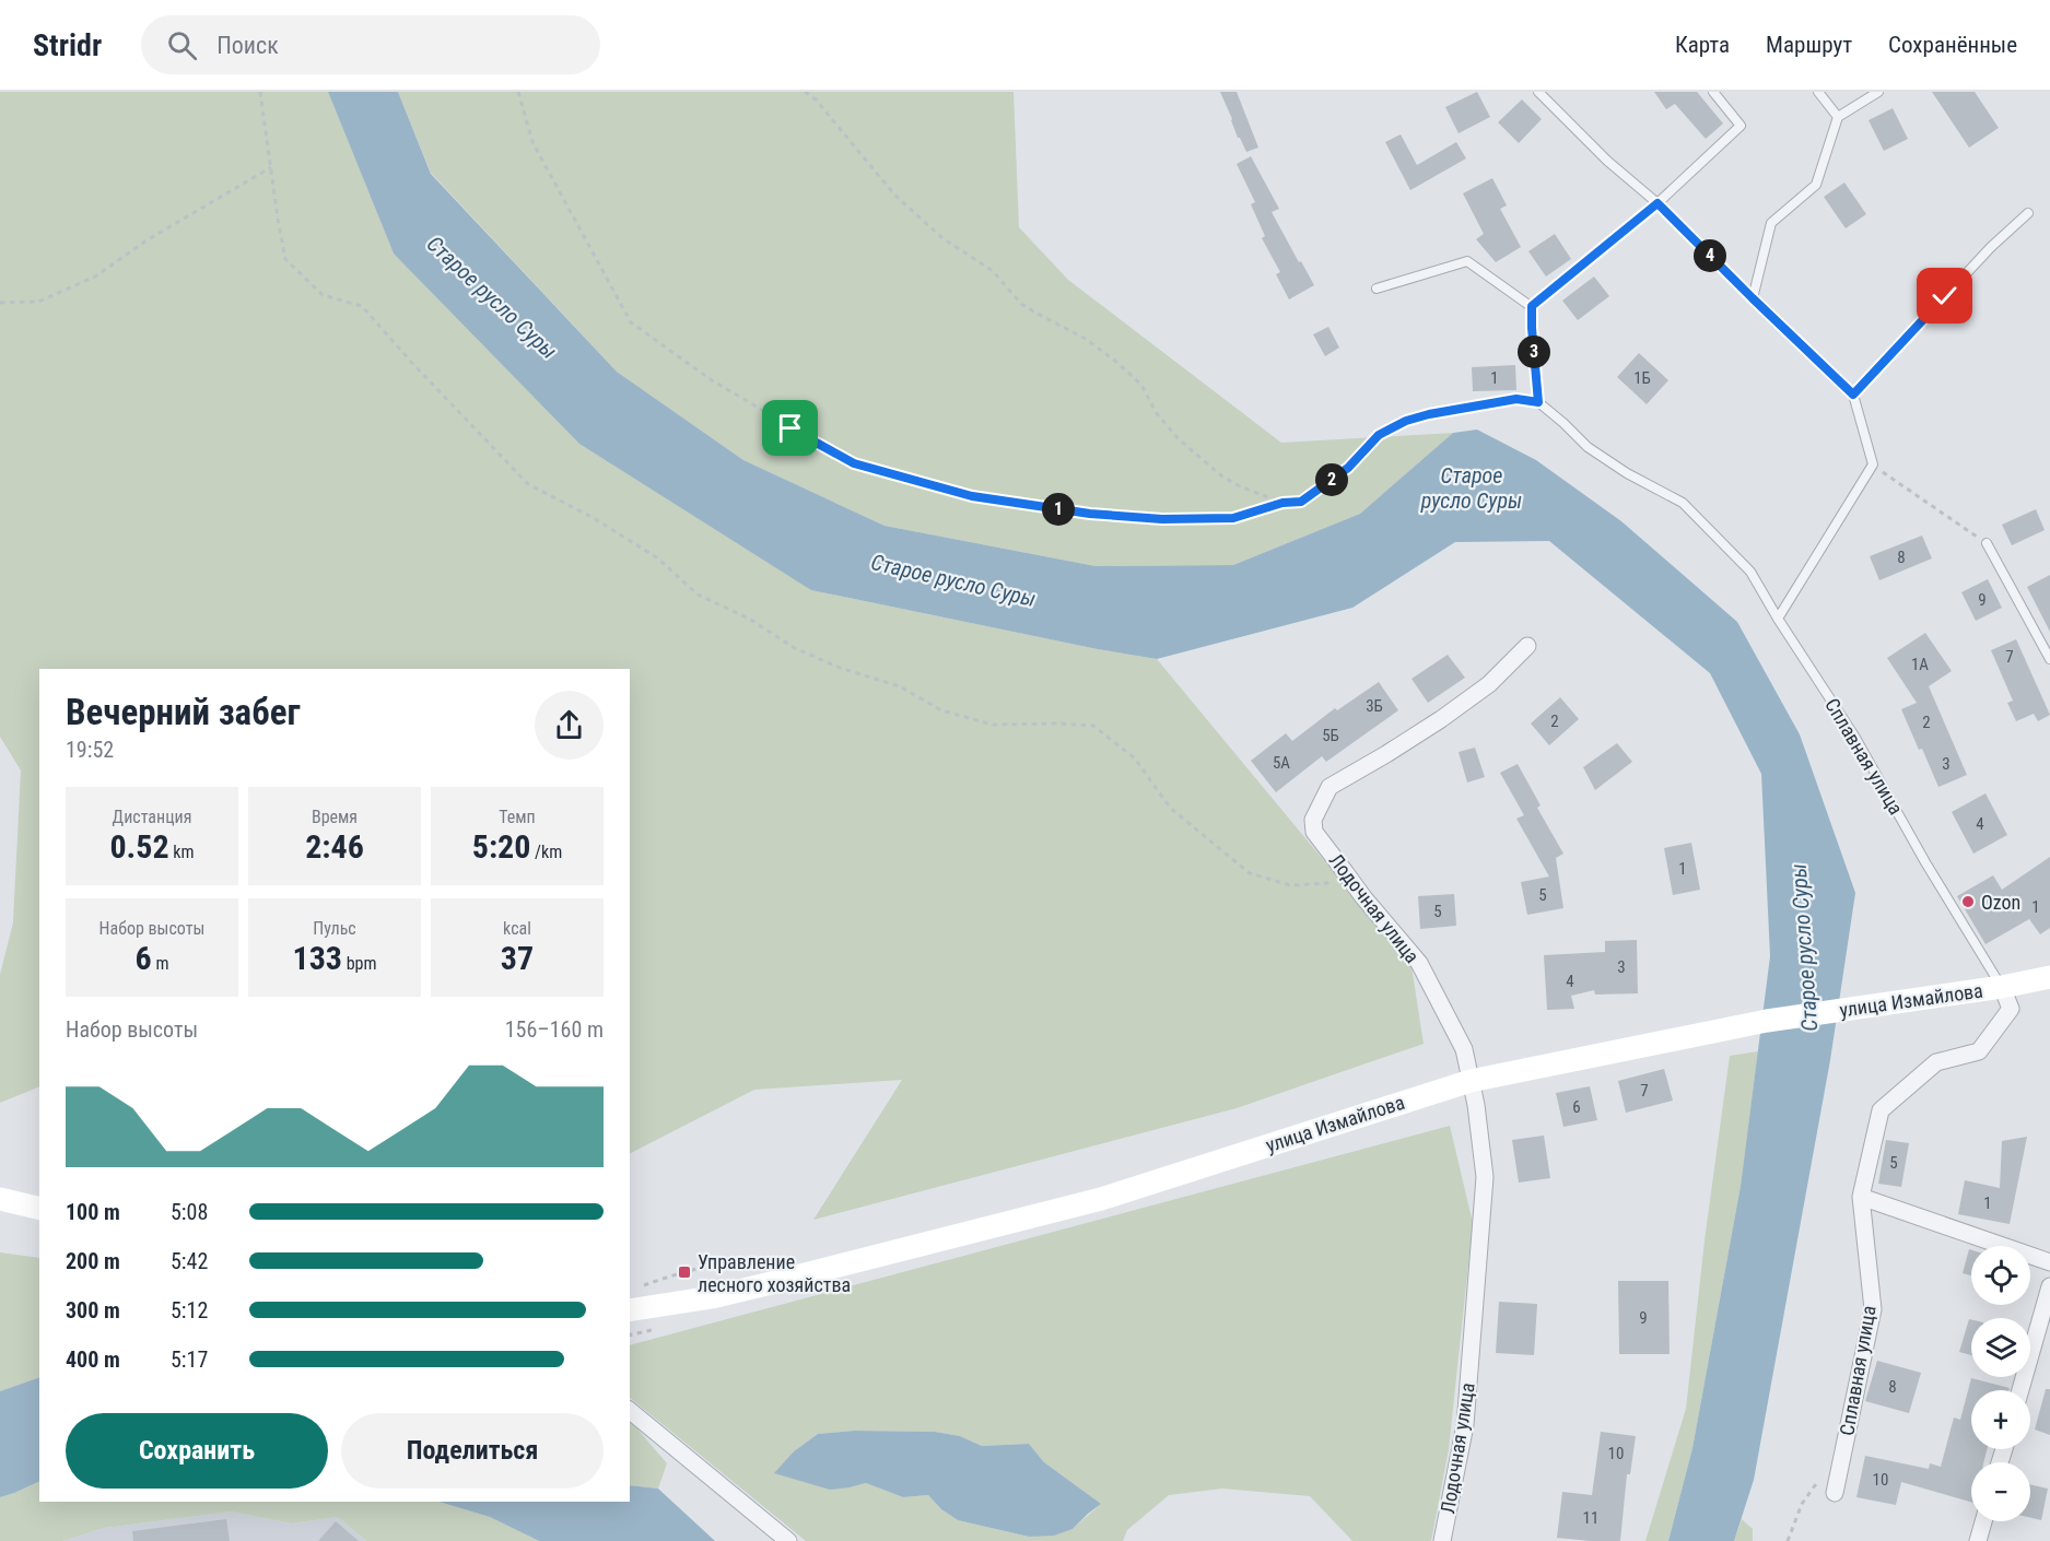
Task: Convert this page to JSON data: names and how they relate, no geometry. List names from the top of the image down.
{
  "streets": {
    "main road": ["улица Измайлова"],
    "street": ["Сплавная улица", "Лодочная улица"]
  },
  "crossings": [
    ["Сплавная улица", "улица Измайлова"],
    ["Лодочная улица", "улица Измайлова"]
  ],
  "water": ["Старое русло Суры"],
  "places": {
    "other": ["Ozon"],
    "transit": ["Управление лесного хозяйства"]
  },
  "house_numbers": [
    "1",
    "1Б",
    "8",
    "9",
    "7",
    "1А",
    "3Б",
    "2",
    "2",
    "5Б",
    "5А",
    "3",
    "4",
    "1",
    "5",
    "1",
    "5",
    "3",
    "4",
    "7",
    "6",
    "5",
    "1",
    "9",
    "8",
    "10",
    "10",
    "11"
  ],
  "page": {
    "header": "Stridr",
    "search": "Поиск",
    "nav": ["Карта", "Маршрут", "Сохранённые"],
    "pins": [
      "4",
      "3",
      "2",
      "1"
    ],
    "heading": ["Вечерний забег", "19:52"],
    "stats": [
      ["Дистанция", "0.52 km"],
      ["Время", "2:46"],
      ["Темп", "5:20 /km"],
      ["Набор высоты", "6 m"],
      ["Пульс", "133 bpm"],
      ["kcal", "37"]
    ],
    "chart": ["Набор высоты", "156–160 m"],
    "list": [
      {
        "name": "100 m",
        "note": "5:08"
      },
      {
        "name": "200 m",
        "note": "5:42"
      },
      {
        "name": "300 m",
        "note": "5:12"
      },
      {
        "name": "400 m",
        "note": "5:17"
      }
    ],
    "map_buttons": ["+", "−"],
    "buttons": ["Сохранить", "Поделиться"]
  }
}
